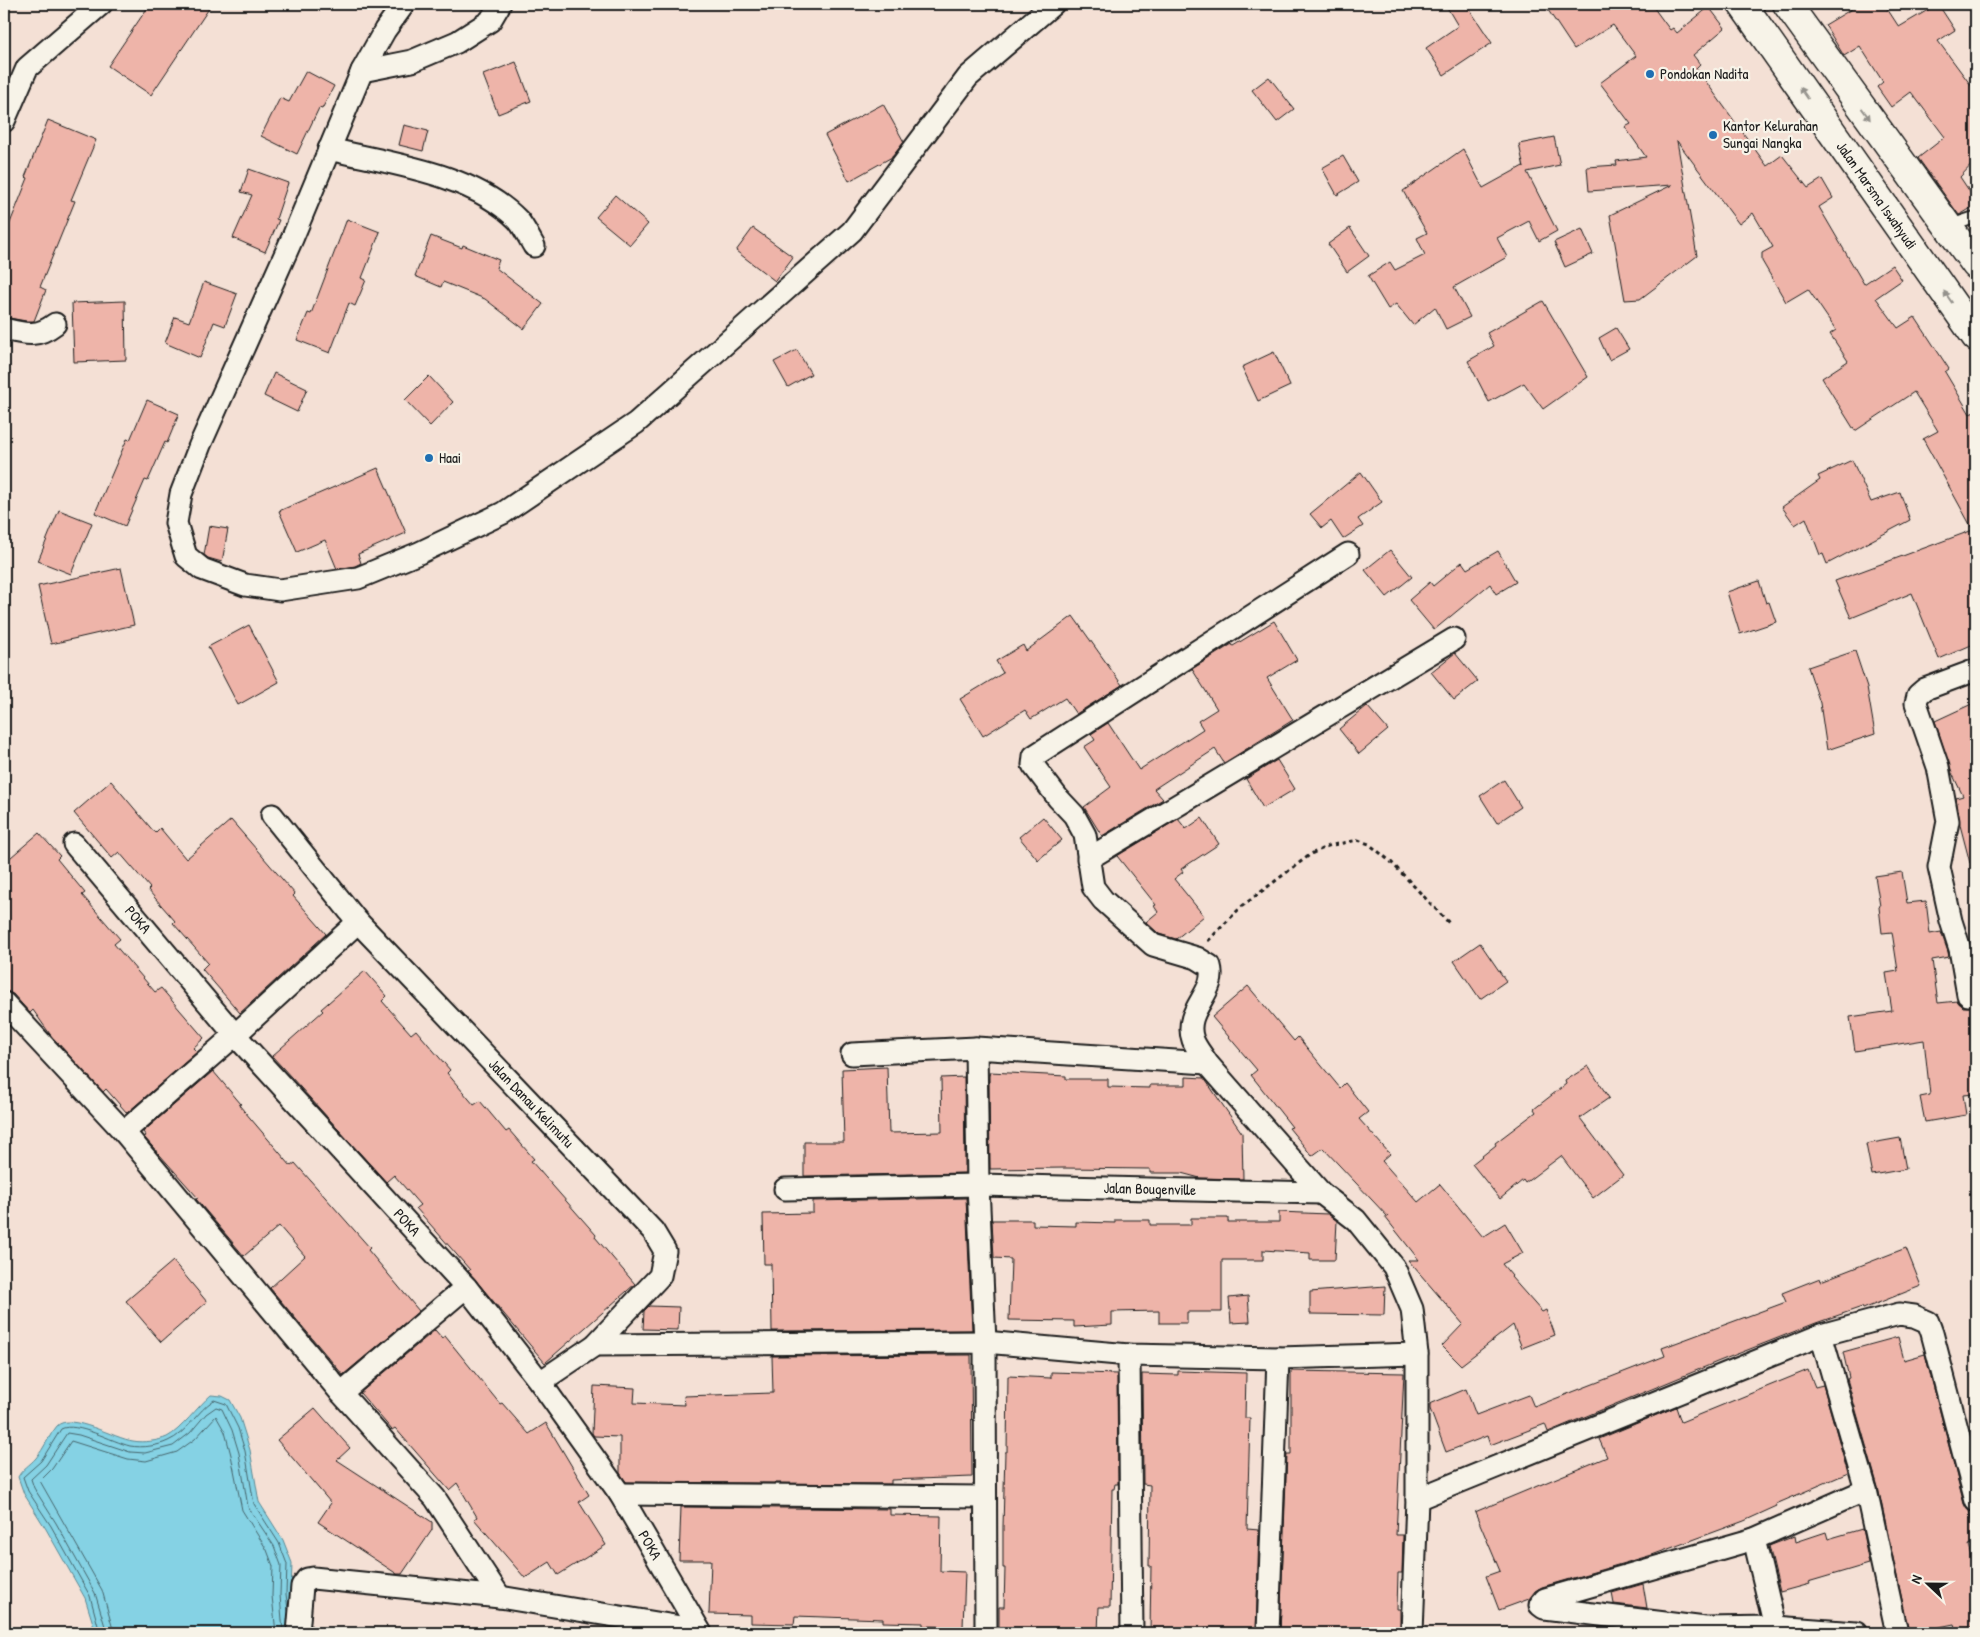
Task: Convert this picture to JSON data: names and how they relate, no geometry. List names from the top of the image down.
{
  "streets": {
    "highway": ["Jalan Marsma Iswahyudi"],
    "street": ["POKA", "Jalan Danau Kelimutu", "Jalan Bougenville"]
  },
  "crossings": [
    ["POKA", "Jalan Danau Kelimutu"]
  ],
  "places": ["Pondokan Nadita", "Kantor Kelurahan Sungai Nangka", "Haai"],
  "north": "left"
}
